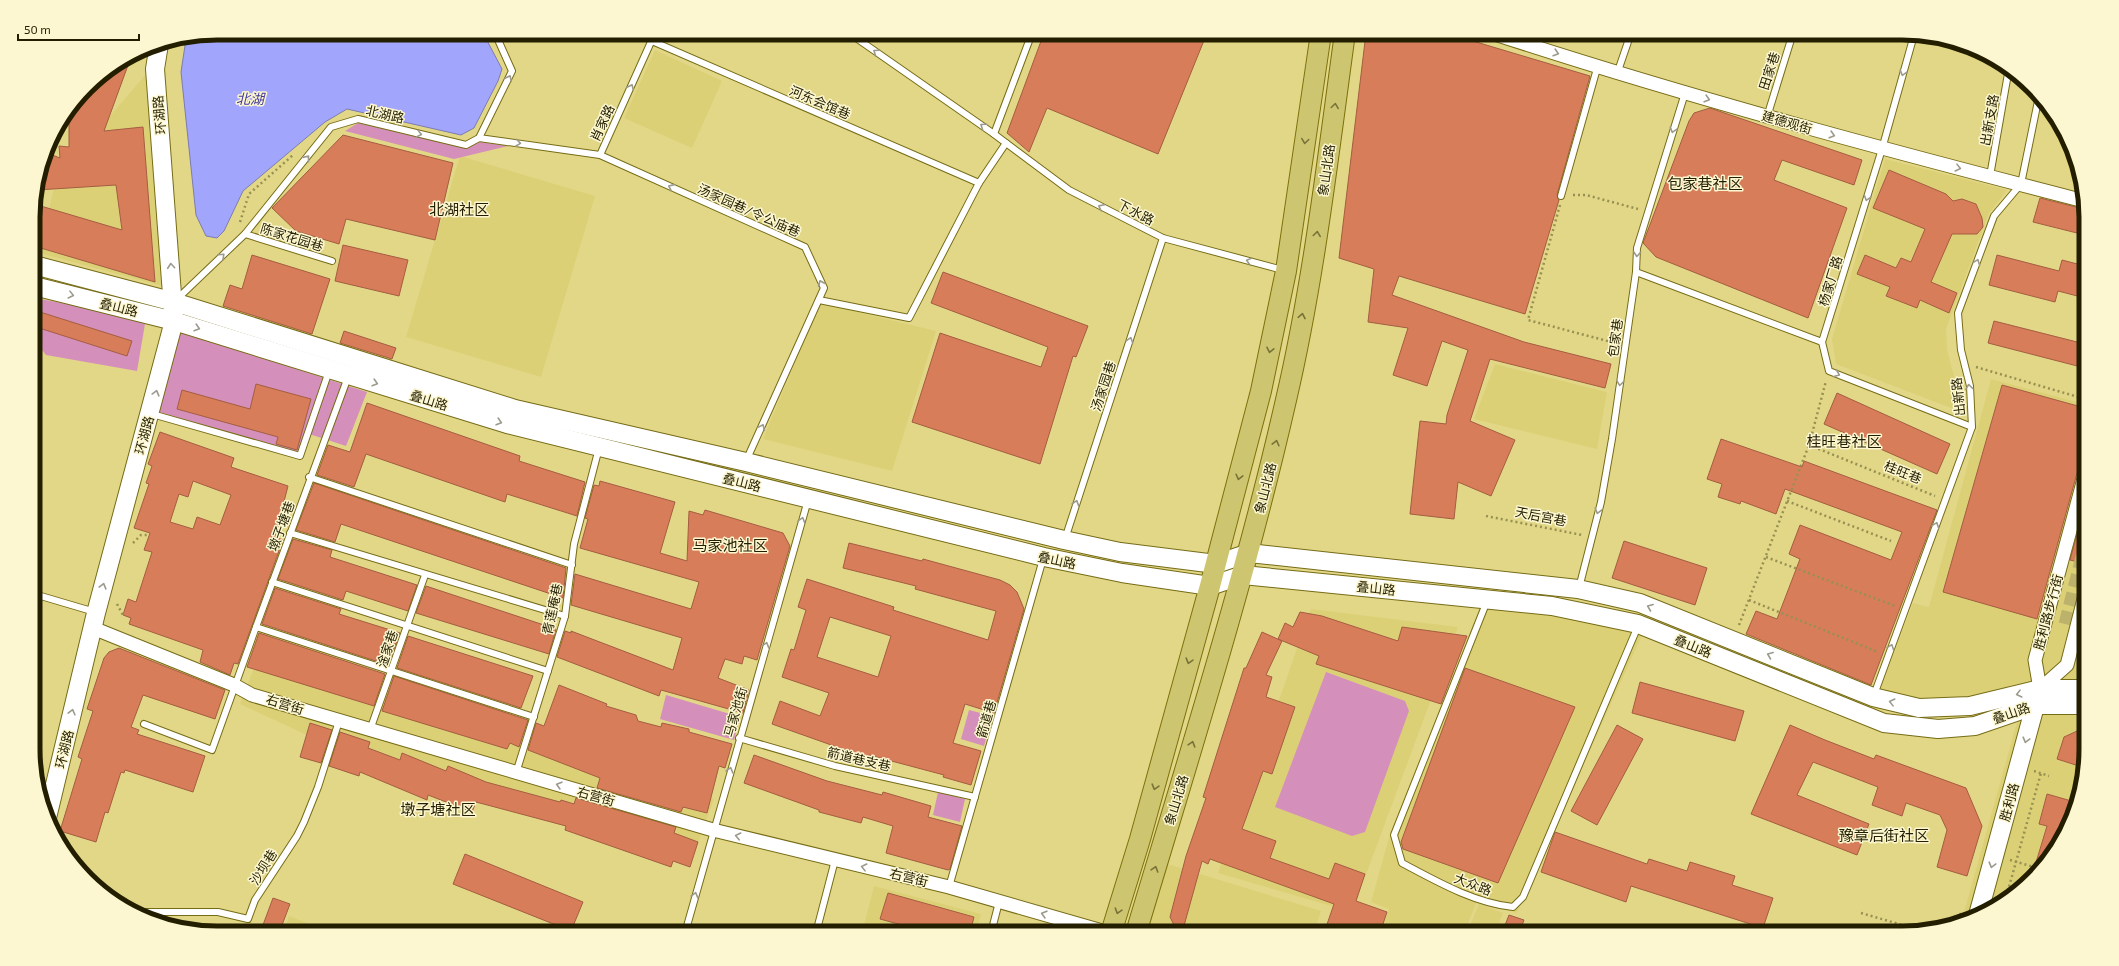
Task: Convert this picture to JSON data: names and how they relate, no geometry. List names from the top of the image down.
{
  "streets": {
    "main road": [
      "环湖路",
      "象山北路",
      "叠山路",
      "胜利路"
    ],
    "street": ["建德观街", "胜利路步行街", "右营街"],
    "lane": [
      "田家巷",
      "河东会馆巷",
      "北湖路",
      "出新支路",
      "肖家路",
      "汤家园巷/令公庙巷",
      "下水路",
      "陈家花园巷",
      "杨家厂路",
      "包家巷",
      "汤家园巷",
      "出新路",
      "墩子塘巷",
      "青莲庵巷",
      "淦家巷",
      "马家池街",
      "箭道巷",
      "箭道巷支巷",
      "沙坝巷",
      "大众路"
    ],
    "path": ["桂旺巷", "天后宫巷"]
  },
  "crossings": [
    ["田家巷", "建德观街"],
    ["河东会馆巷", "肖家路"],
    ["北湖路", "环湖路"],
    ["北湖路", "肖家路"],
    ["北湖路", "陈家花园巷"],
    ["北湖路", "叠山路"],
    ["环湖路", "叠山路"],
    ["环湖路", "右营街"],
    ["出新支路", "建德观街"],
    ["建德观街", "杨家厂路"],
    ["建德观街", "包家巷"],
    ["建德观街", "出新路"],
    ["肖家路", "汤家园巷/令公庙巷"],
    ["象山北路", "下水路"],
    ["象山北路", "叠山路"],
    ["汤家园巷/令公庙巷", "叠山路"],
    ["下水路", "汤家园巷"],
    ["叠山路", "包家巷"],
    ["叠山路", "汤家园巷"],
    ["叠山路", "出新路"],
    ["叠山路", "墩子塘巷"],
    ["叠山路", "青莲庵巷"],
    ["叠山路", "胜利路步行街"],
    ["叠山路", "马家池街"],
    ["叠山路", "箭道巷"],
    ["叠山路", "胜利路"],
    ["叠山路", "大众路"],
    ["包家巷", "天后宫巷"],
    ["出新路", "桂旺巷"],
    ["墩子塘巷", "右营街"],
    ["青莲庵巷", "右营街"],
    ["胜利路步行街", "胜利路"],
    ["淦家巷", "右营街"],
    ["右营街", "马家池街"],
    ["右营街", "箭道巷"],
    ["右营街", "沙坝巷"],
    ["马家池街", "箭道巷支巷"],
    ["箭道巷", "箭道巷支巷"]
  ],
  "one_way": [
    "北湖路",
    "环湖路",
    "建德观街",
    "肖家路",
    "下水路",
    "杨家厂路",
    "包家巷",
    "汤家园巷",
    "出新路",
    "右营街",
    "马家池街",
    "胜利路"
  ],
  "districts": [
    "包家巷社区",
    "北湖社区",
    "桂旺巷社区",
    "马家池社区",
    "墩子塘社区",
    "豫章后街社区"
  ],
  "water": ["北湖"],
  "scale_bar": "50 m"
}
